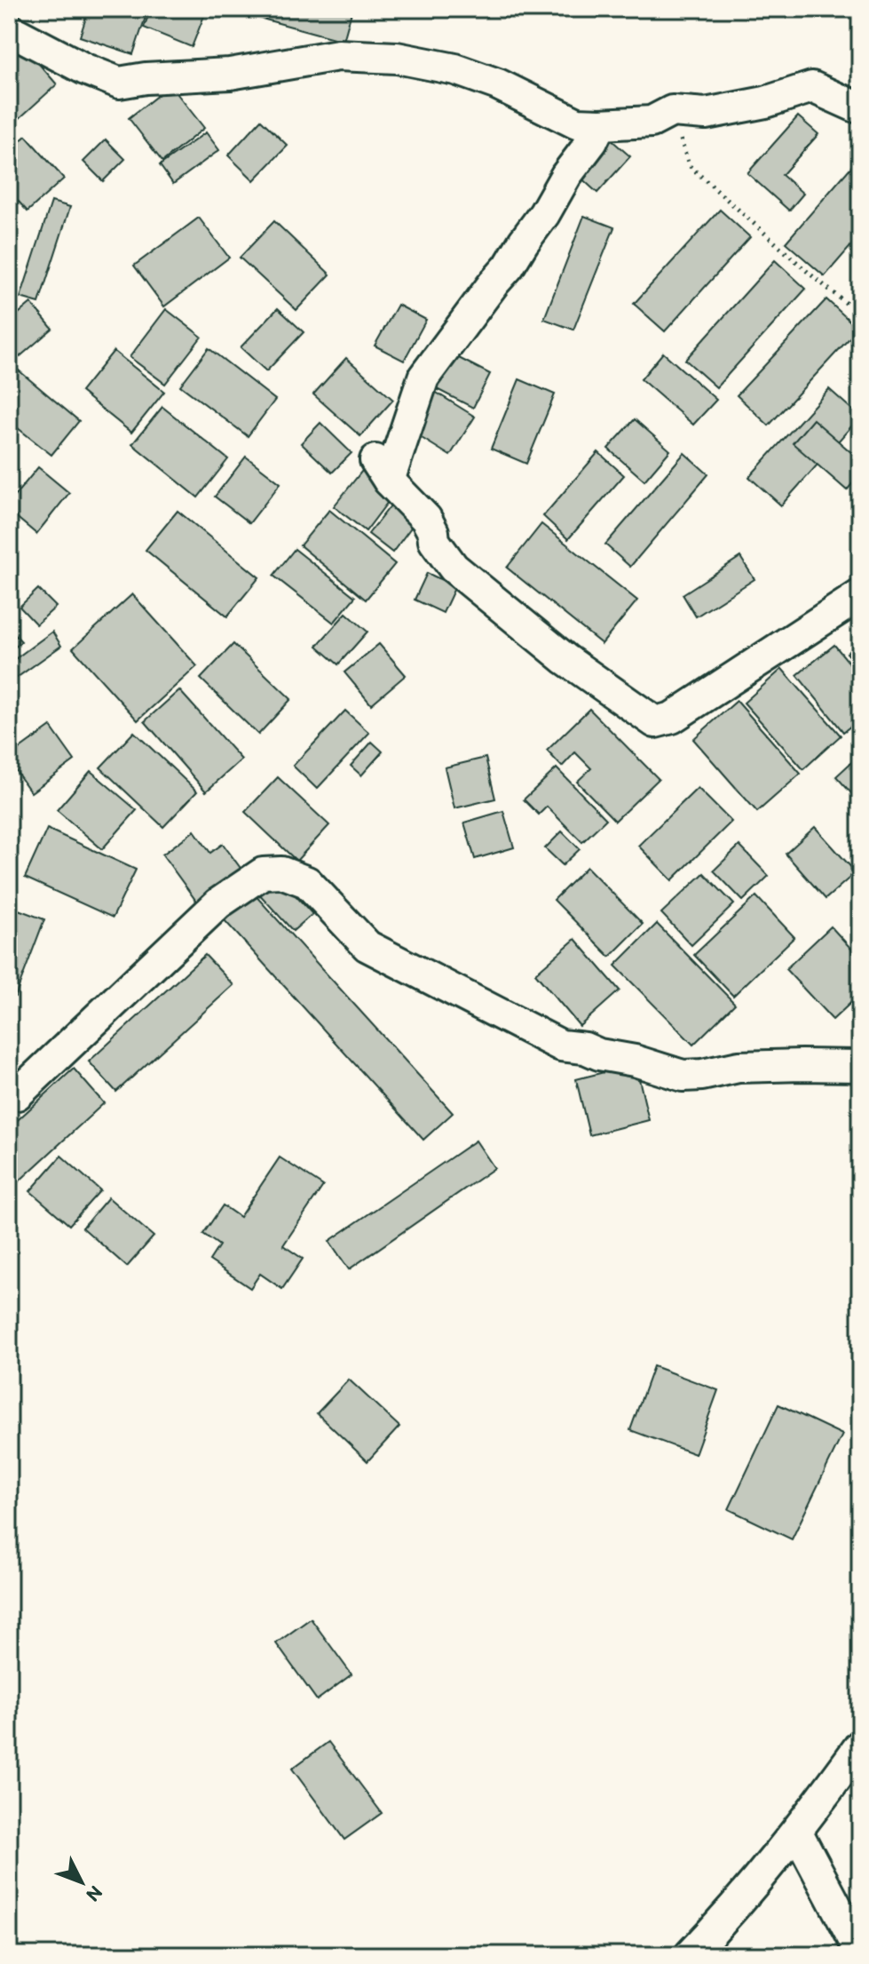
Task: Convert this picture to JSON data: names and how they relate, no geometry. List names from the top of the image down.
{
  "north": "bottom right"
}
